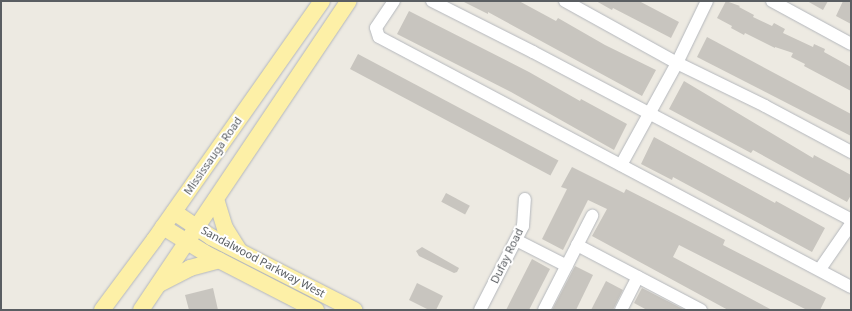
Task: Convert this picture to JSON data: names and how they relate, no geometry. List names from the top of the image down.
{
  "streets": {
    "main road": ["Mississauga Road", "Sandalwood Parkway West"],
    "street": ["Dufay Road"]
  },
  "crossings": [
    ["Mississauga Road", "Sandalwood Parkway West"]
  ]
}
